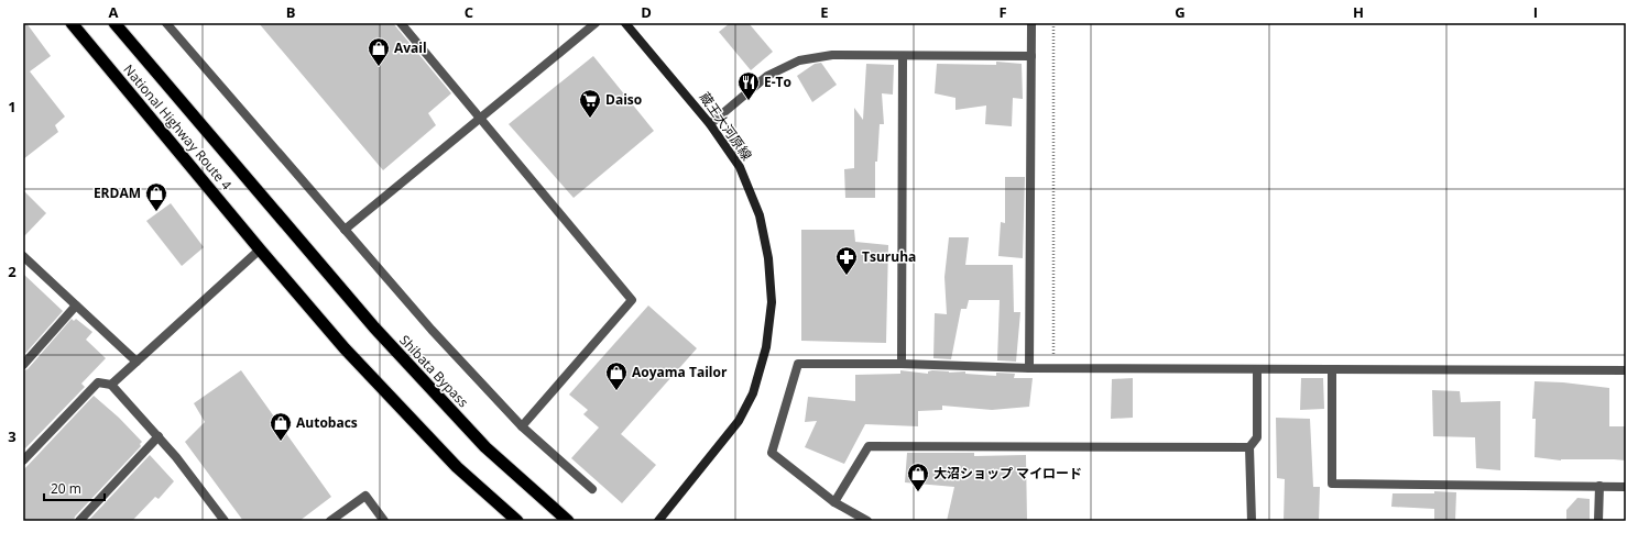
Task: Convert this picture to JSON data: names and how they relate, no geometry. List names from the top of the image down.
{
  "streets": {
    "highway": ["National Highway Route 4", "Shibata Bypass"],
    "main road": ["蔵王大河原線"]
  },
  "crossings": [
    ["National Highway Route 4", "Shibata Bypass"]
  ],
  "places": {
    "shop": [
      "Avail",
      "ERDAM",
      "Aoyama Tailor",
      "Autobacs",
      "大沼ショップ マイロード"
    ],
    "restaurant": ["E-To"],
    "supermarket": ["Daiso"],
    "pharmacy": ["Tsuruha"]
  },
  "scale_bar": "20 m",
  "grid": {
    "columns": [
      "A",
      "B",
      "C",
      "D",
      "E",
      "F",
      "G",
      "H",
      "I"
    ],
    "rows": ["1", "2", "3"]
  }
}
